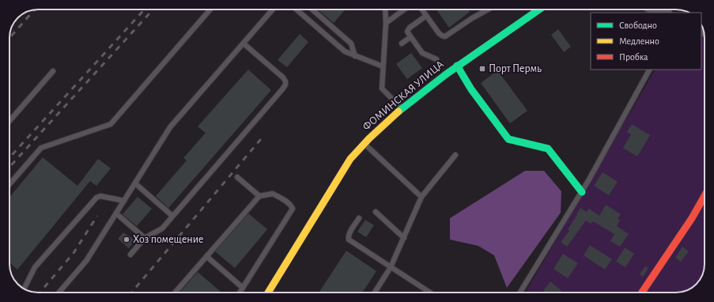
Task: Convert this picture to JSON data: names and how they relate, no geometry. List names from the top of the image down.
{
  "streets": {
    "street": ["ФОМИНСКАЯ УЛИЦА"]
  },
  "places": {
    "transit": ["Порт Пермь"],
    "other": ["Хоз помещение"]
  },
  "legend": ["Свободно", "Медленно", "Пробка"]
}
